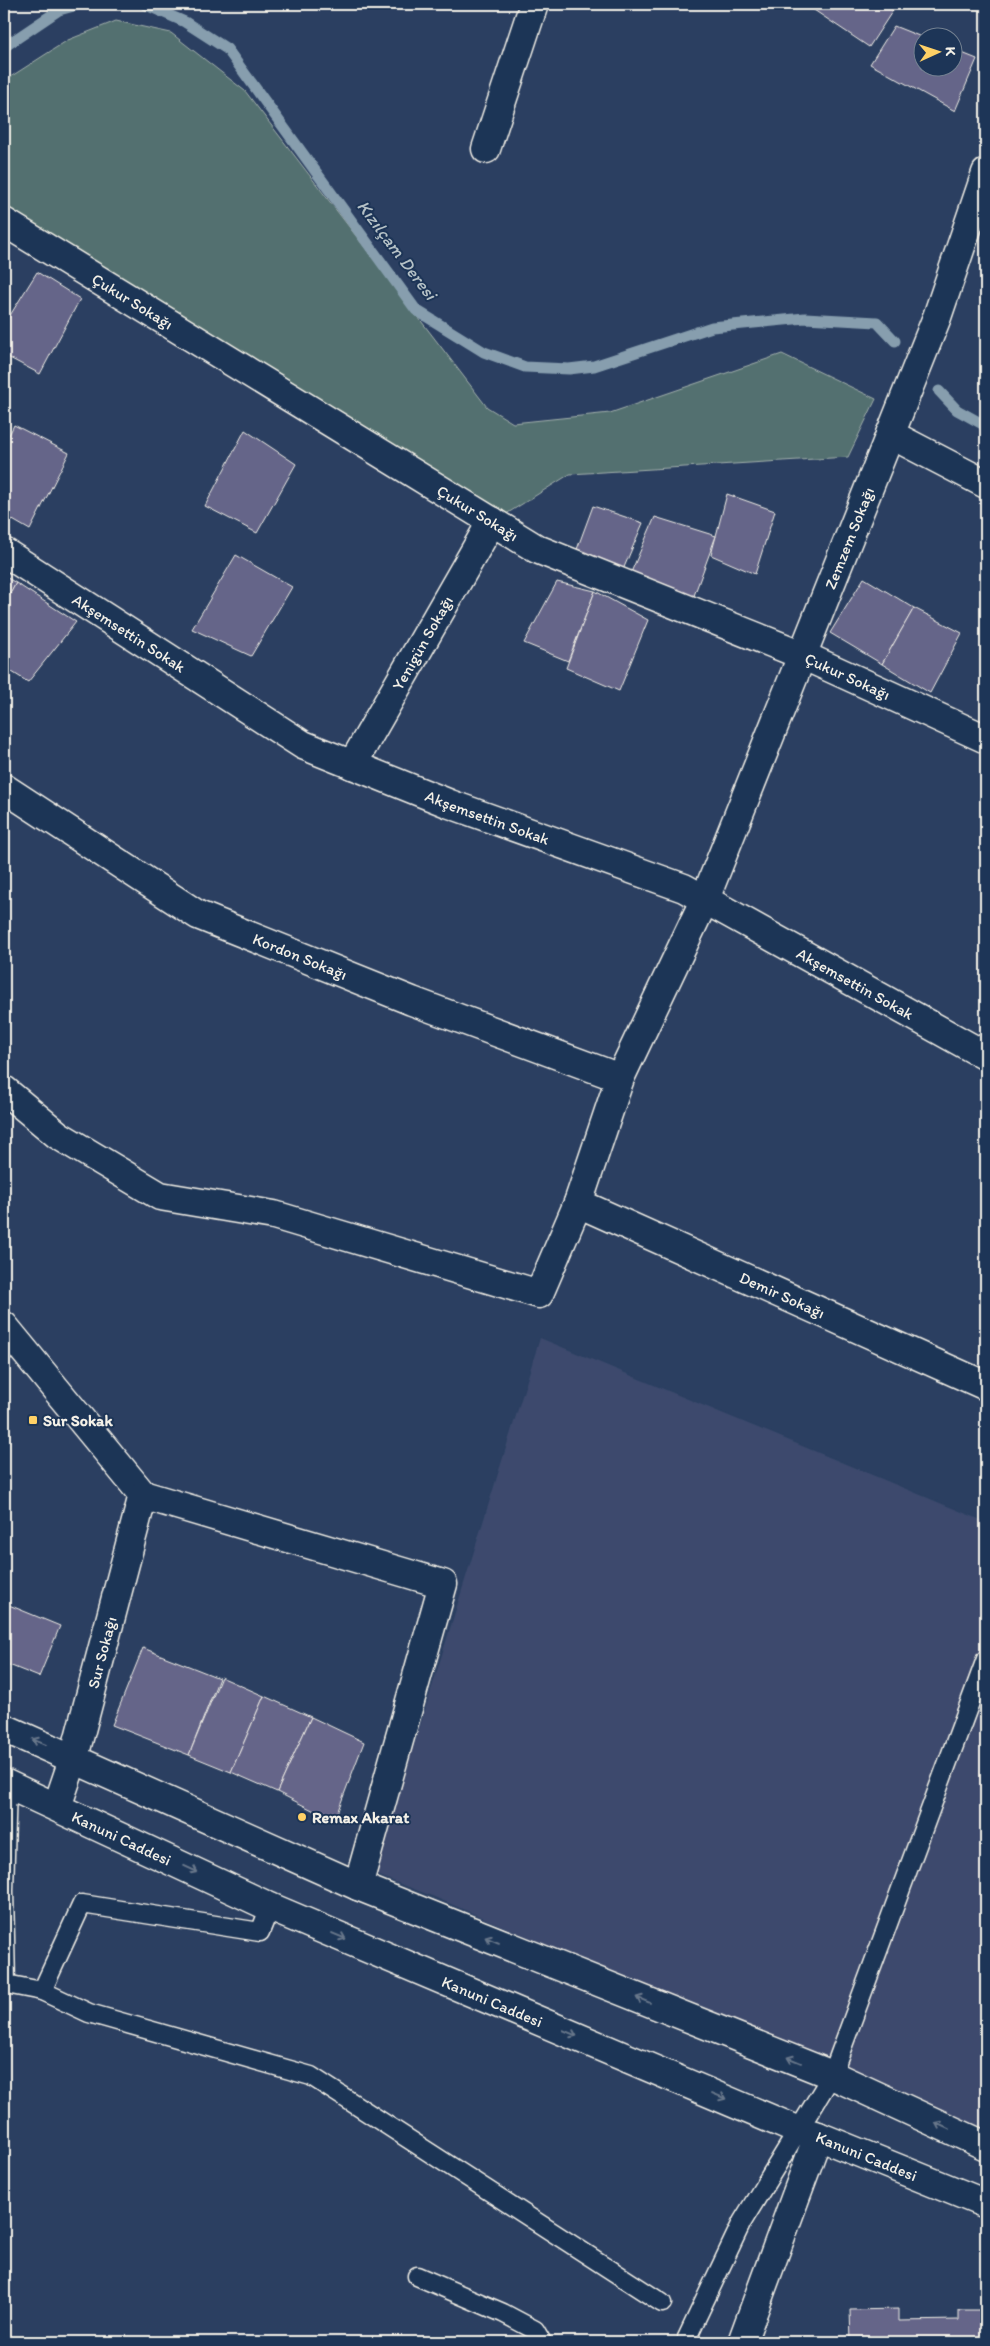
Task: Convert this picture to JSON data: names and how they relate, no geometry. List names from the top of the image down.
{
  "streets": {
    "street": [
      "Çukur Sokağı",
      "Zemzem Sokağı",
      "Akşemsettin Sokak",
      "Yenigün Sokağı",
      "Kordon Sokağı",
      "Demir Sokağı",
      "Sur Sokağı",
      "Kanuni Caddesi"
    ]
  },
  "crossings": [
    ["Çukur Sokağı", "Zemzem Sokağı"],
    ["Çukur Sokağı", "Yenigün Sokağı"],
    ["Zemzem Sokağı", "Akşemsettin Sokak"],
    ["Zemzem Sokağı", "Kordon Sokağı"],
    ["Zemzem Sokağı", "Demir Sokağı"],
    ["Akşemsettin Sokak", "Yenigün Sokağı"],
    ["Sur Sokağı", "Kanuni Caddesi"]
  ],
  "water": ["Kızılçam Deresi"],
  "places": {
    "transit": ["Sur Sokak"],
    "other": ["Remax Akarat"]
  },
  "north": "right"
}
